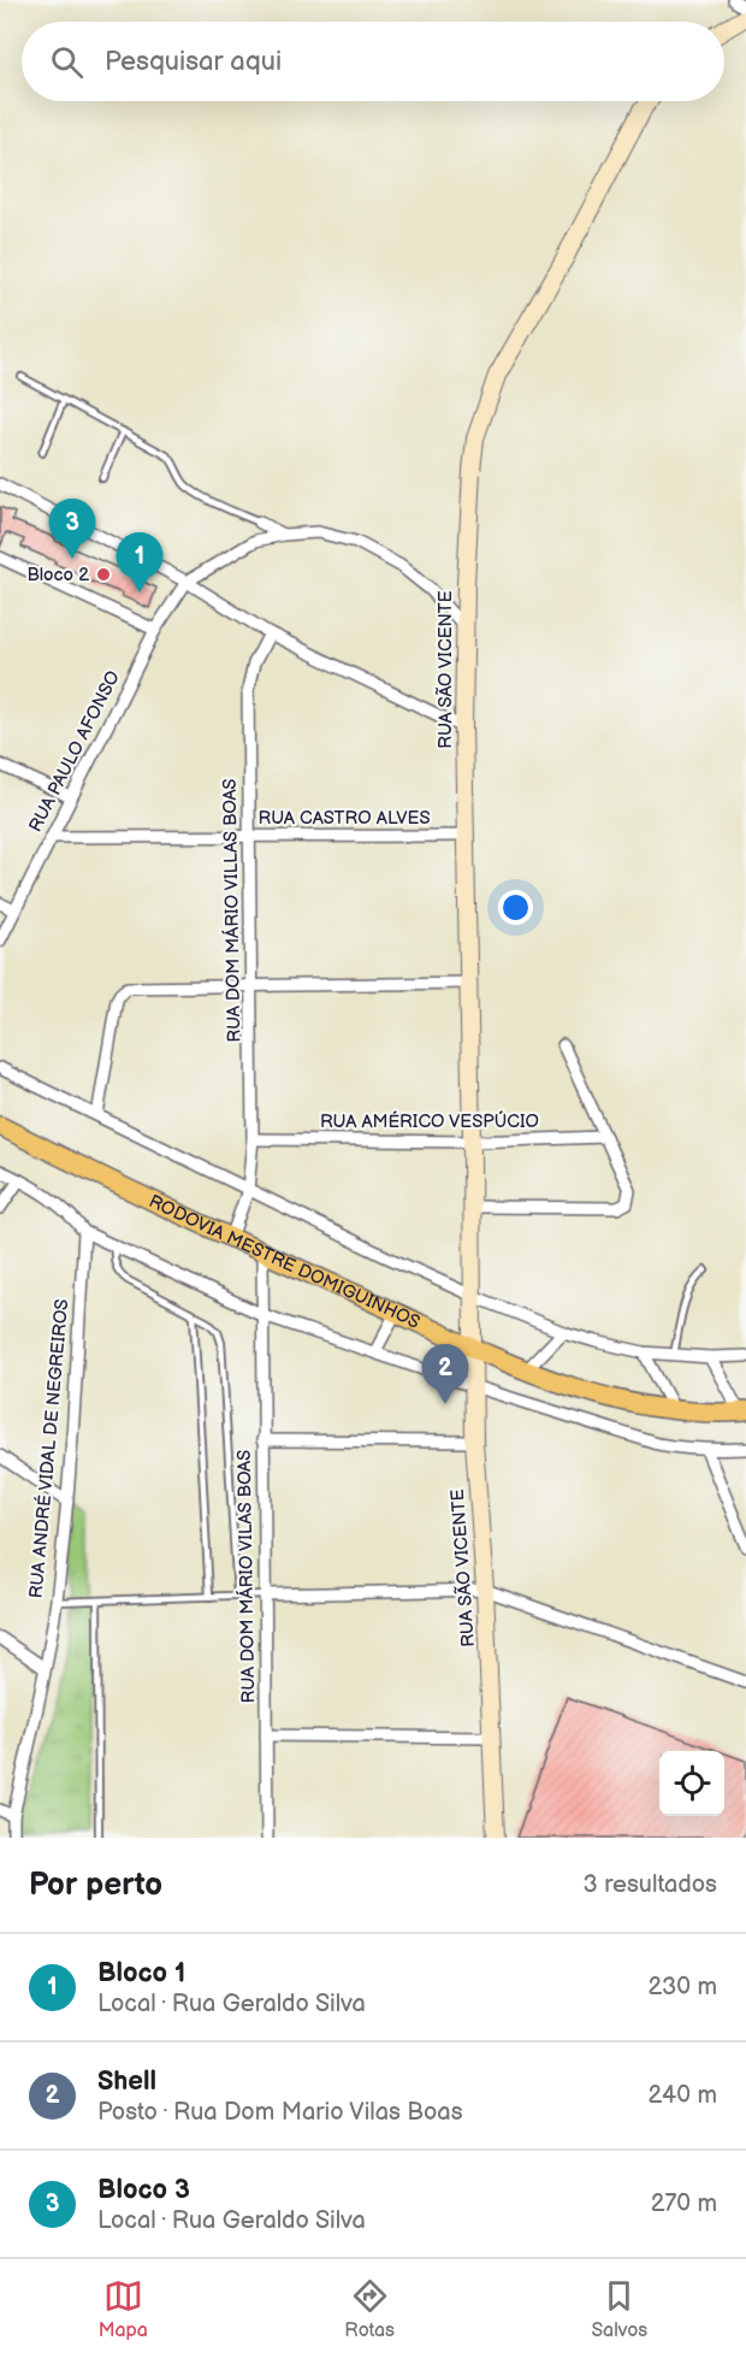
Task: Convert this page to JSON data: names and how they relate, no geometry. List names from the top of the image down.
{
  "streets": {
    "main road": ["RODOVIA MESTRE DOMIGUINHOS"],
    "street": [
      "RUA SÃO VICENTE",
      "RUA PAULO AFONSO",
      "RUA CASTRO ALVES",
      "RUA DOM MÁRIO VILLAS BOAS",
      "RUA AMÉRICO VESPÚCIO",
      "RUA ANDRÉ VIDAL DE NEGREIROS",
      "RUA DOM MÁRIO VILAS BOAS"
    ]
  },
  "crossings": [
    ["RUA SÃO VICENTE", "RUA CASTRO ALVES"],
    ["RUA SÃO VICENTE", "RUA AMÉRICO VESPÚCIO"],
    ["RUA SÃO VICENTE", "RODOVIA MESTRE DOMIGUINHOS"],
    ["RUA PAULO AFONSO", "RUA CASTRO ALVES"],
    ["RUA CASTRO ALVES", "RUA DOM MÁRIO VILLAS BOAS"],
    ["RUA DOM MÁRIO VILLAS BOAS", "RUA AMÉRICO VESPÚCIO"],
    ["RUA DOM MÁRIO VILLAS BOAS", "RODOVIA MESTRE DOMIGUINHOS"],
    ["RODOVIA MESTRE DOMIGUINHOS", "RUA DOM MÁRIO VILAS BOAS"]
  ],
  "places": ["Bloco 2"],
  "page": {
    "search": "Pesquisar aqui",
    "pins": ["3", "1", "2"],
    "heading": ["Por perto", "3 resultados"],
    "list": [
      {
        "mark": "1",
        "name": "Bloco 1",
        "note": "Local · Rua Geraldo Silva",
        "value": "230 m"
      },
      {
        "mark": "2",
        "name": "Shell",
        "note": "Posto · Rua Dom Mario Vilas Boas",
        "value": "240 m"
      },
      {
        "mark": "3",
        "name": "Bloco 3",
        "note": "Local · Rua Geraldo Silva",
        "value": "270 m"
      }
    ],
    "nav": ["Mapa", "Rotas", "Salvos"]
  }
}
